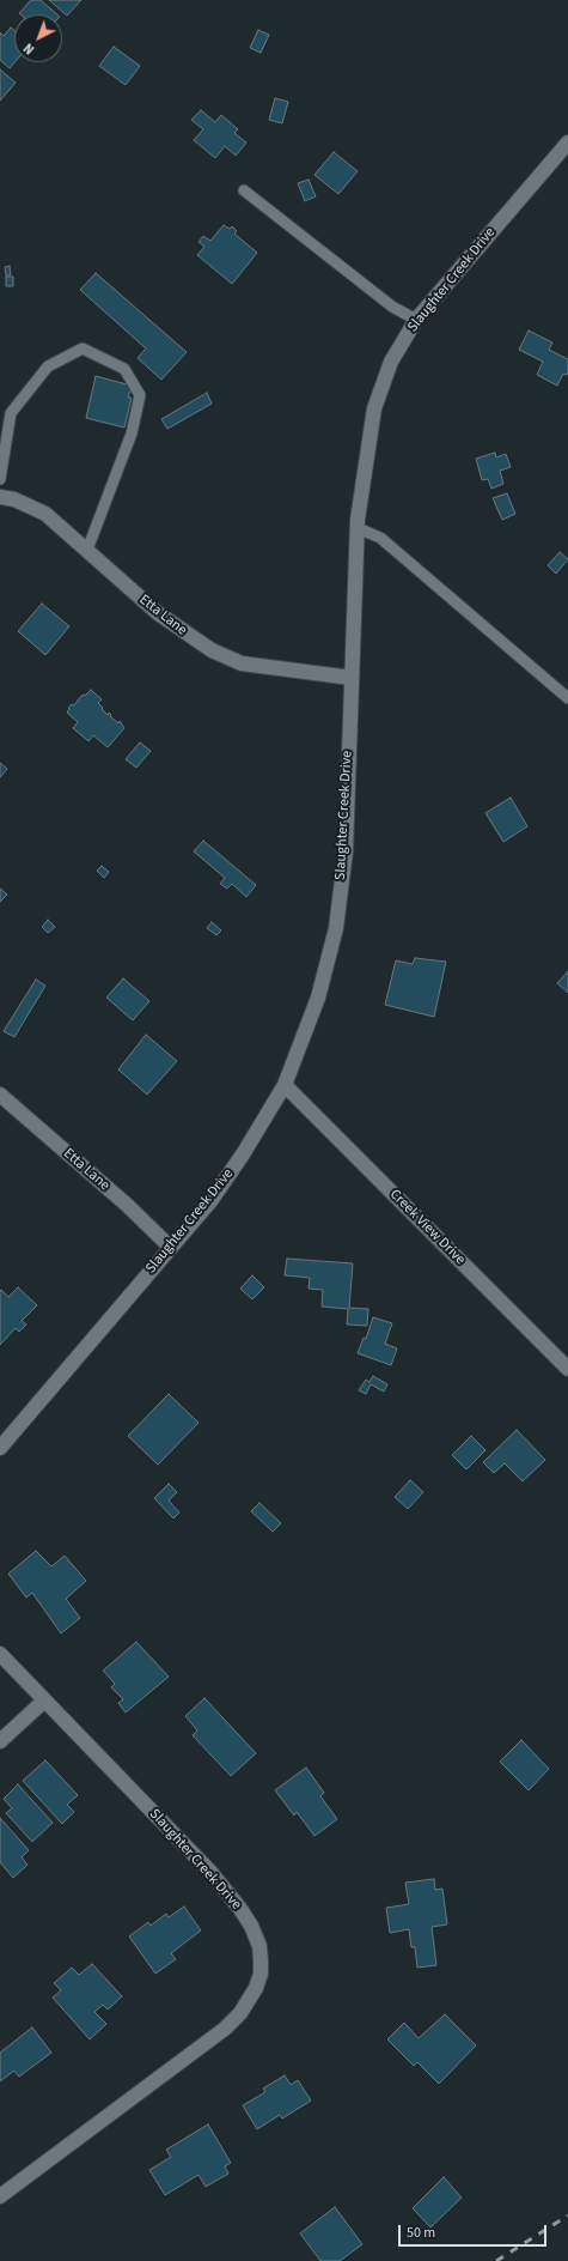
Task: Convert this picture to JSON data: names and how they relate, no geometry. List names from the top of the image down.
{
  "streets": {
    "street": ["Slaughter Creek Drive", "Etta Lane", "Creek View Drive"]
  },
  "crossings": [
    ["Slaughter Creek Drive", "Etta Lane"],
    ["Slaughter Creek Drive", "Creek View Drive"]
  ],
  "scale_bar": "50 m",
  "north": "bottom left"
}
